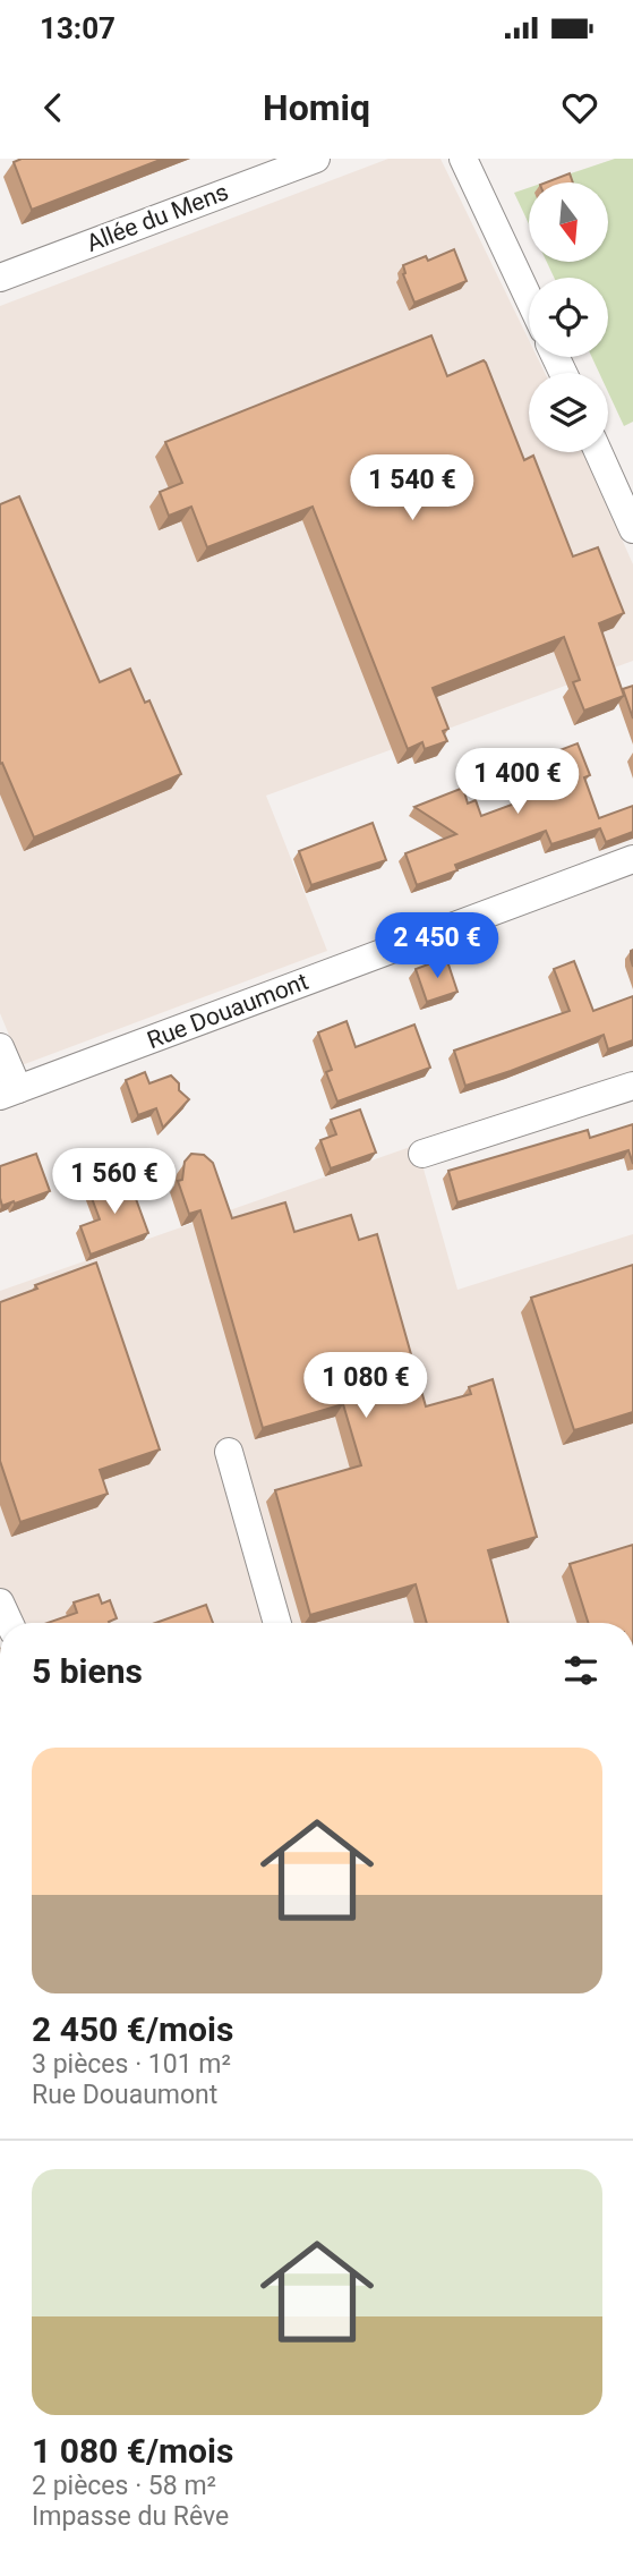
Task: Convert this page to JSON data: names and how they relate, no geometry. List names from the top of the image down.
{
  "streets": {
    "street": ["Allée du Mens", "Rue Douaumont"]
  },
  "north": "bottom",
  "page": {
    "status": "13:07",
    "header": "Homiq",
    "price": [
      "1 540 €",
      "1 400 €",
      "2 450 €",
      "1 560 €",
      "1 080 €"
    ],
    "heading": "5 biens",
    "list": [
      {
        "name": "2 450 €/mois",
        "note": "3 pièces · 101 m² · Rue Douaumont"
      },
      {
        "name": "1 080 €/mois",
        "note": "2 pièces · 58 m² · Impasse du Rêve"
      }
    ]
  }
}
